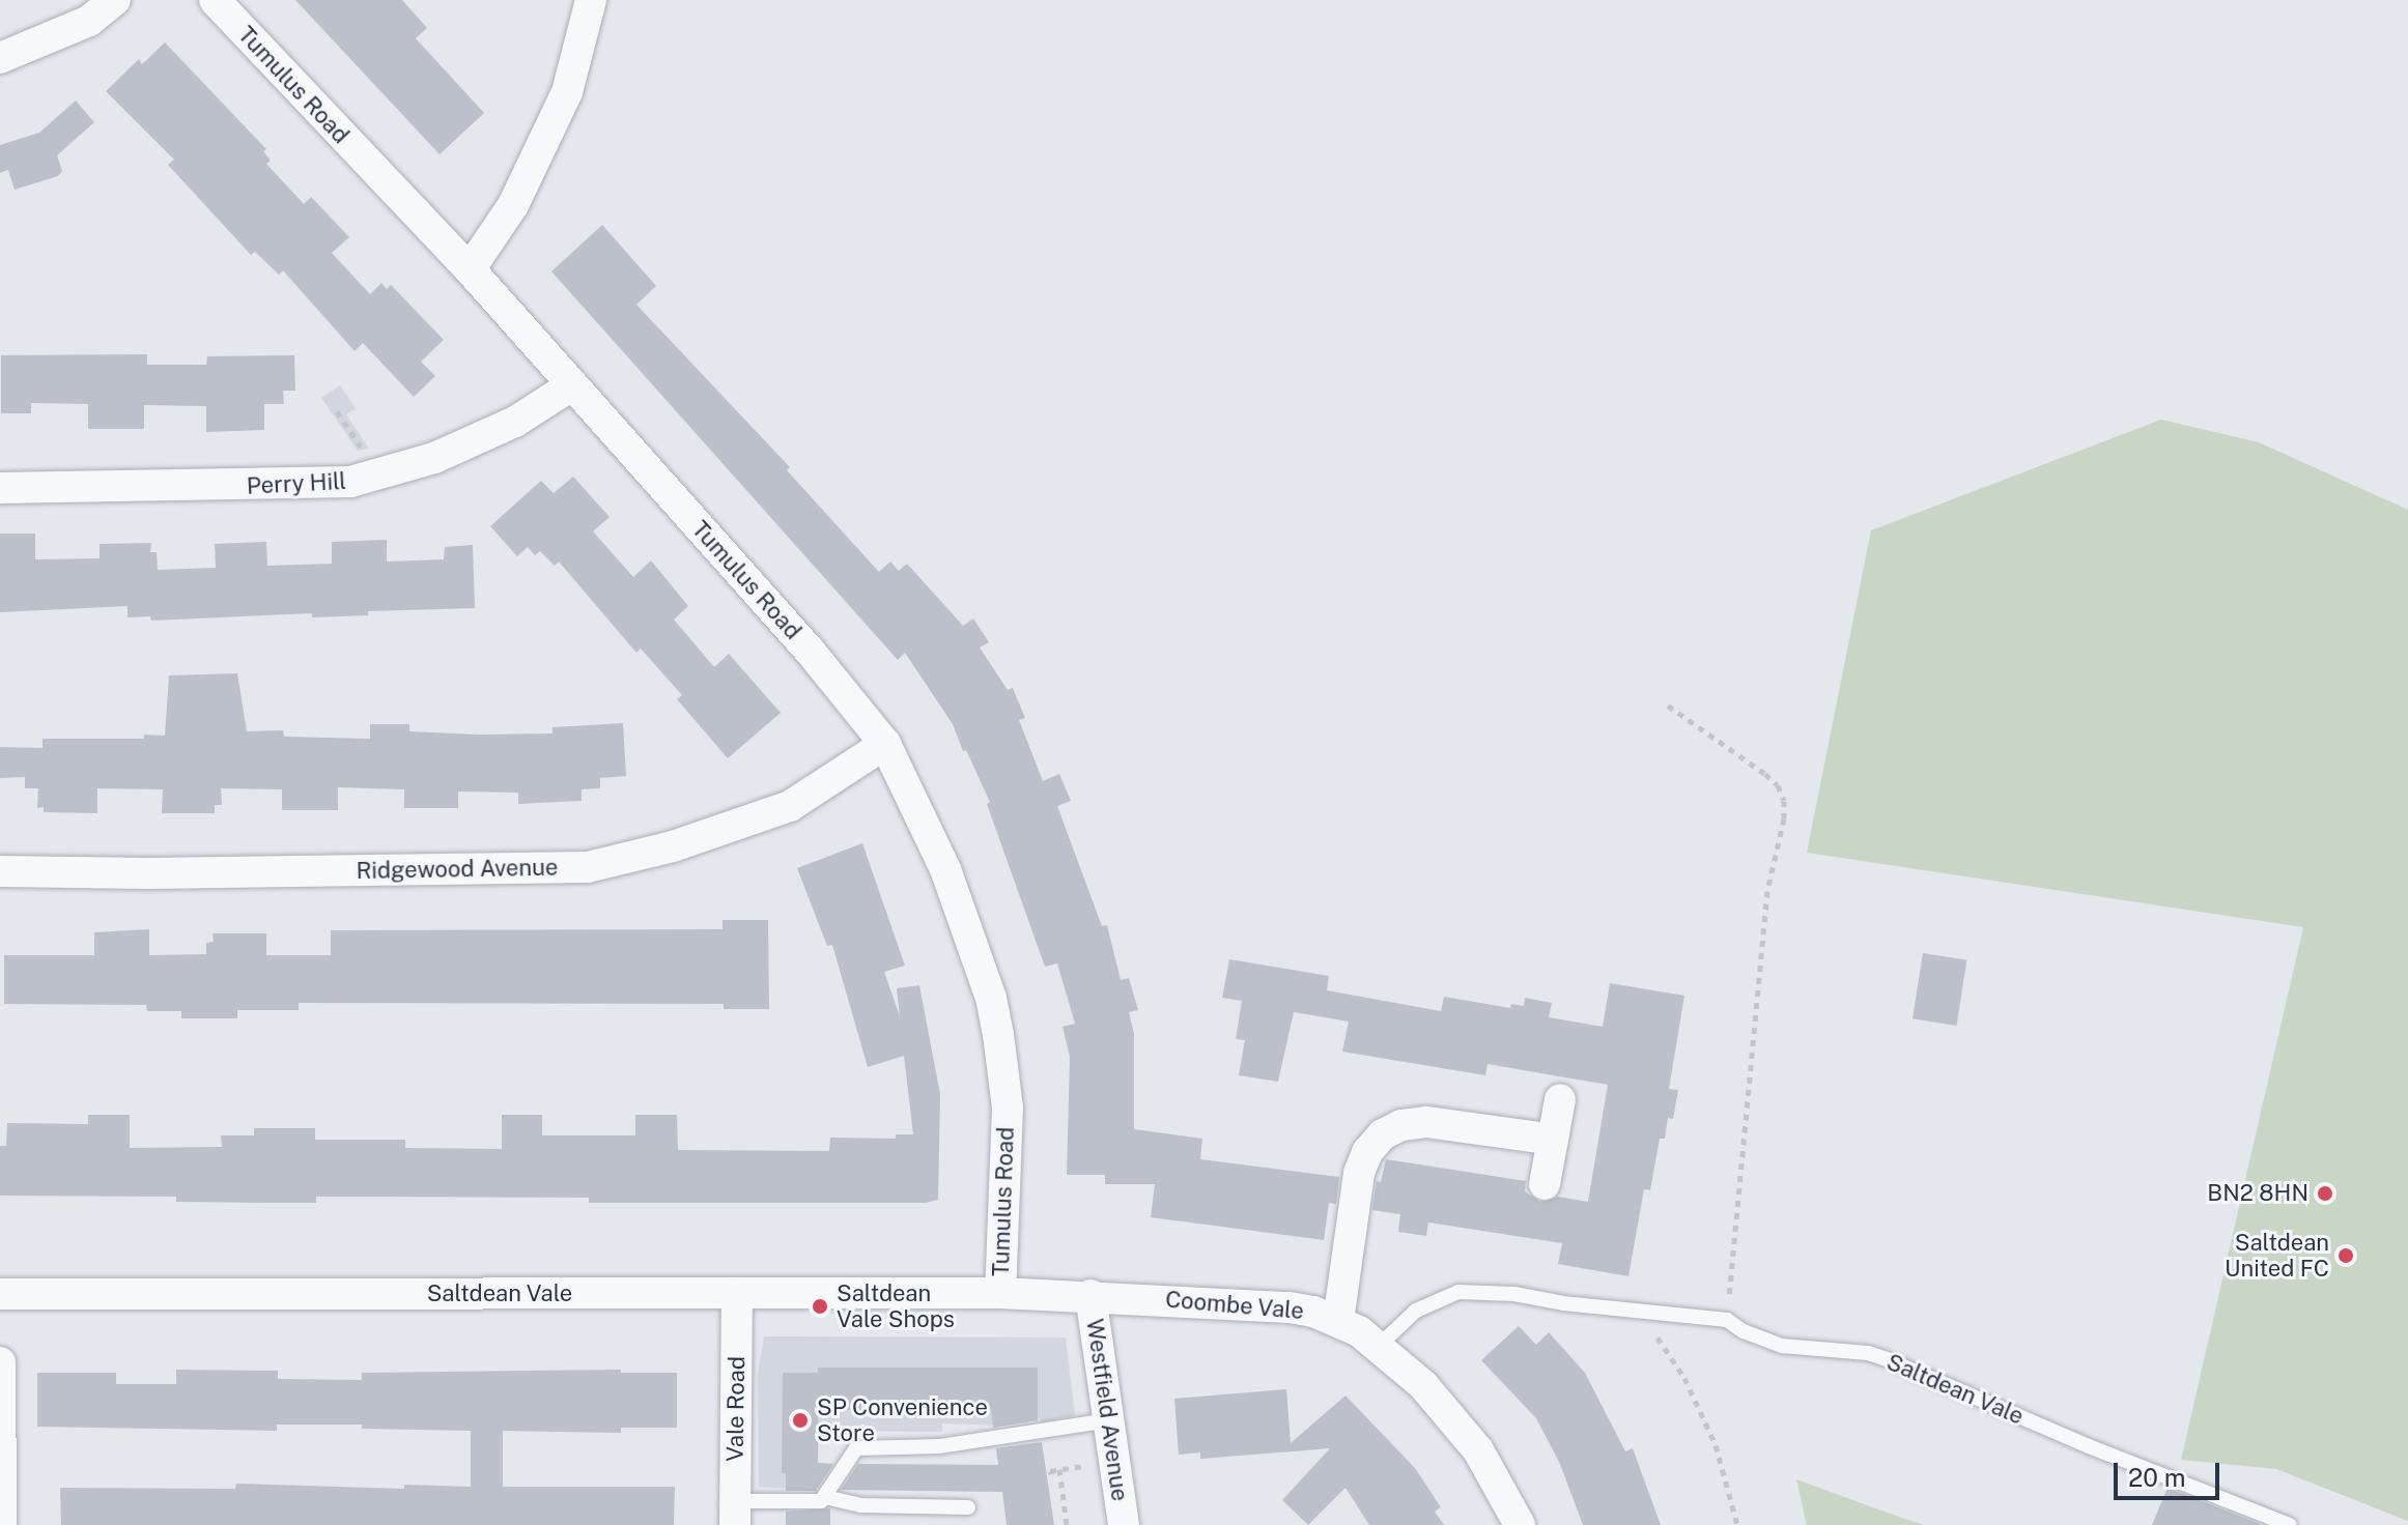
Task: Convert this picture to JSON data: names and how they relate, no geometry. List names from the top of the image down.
{
  "streets": {
    "street": [
      "Tumulus Road",
      "Perry Hill",
      "Ridgewood Avenue",
      "Saltdean Vale",
      "Coombe Vale",
      "Vale Road",
      "Westfield Avenue"
    ]
  },
  "crossings": [
    ["Tumulus Road", "Perry Hill"],
    ["Tumulus Road", "Ridgewood Avenue"],
    ["Tumulus Road", "Saltdean Vale"],
    ["Tumulus Road", "Coombe Vale"],
    ["Saltdean Vale", "Coombe Vale"],
    ["Saltdean Vale", "Vale Road"],
    ["Coombe Vale", "Westfield Avenue"]
  ],
  "places": [
    "BN2 8HN",
    "Saltdean United FC",
    "Saltdean Vale Shops",
    "SP Convenience Store"
  ],
  "scale_bar": "20 m"
}
